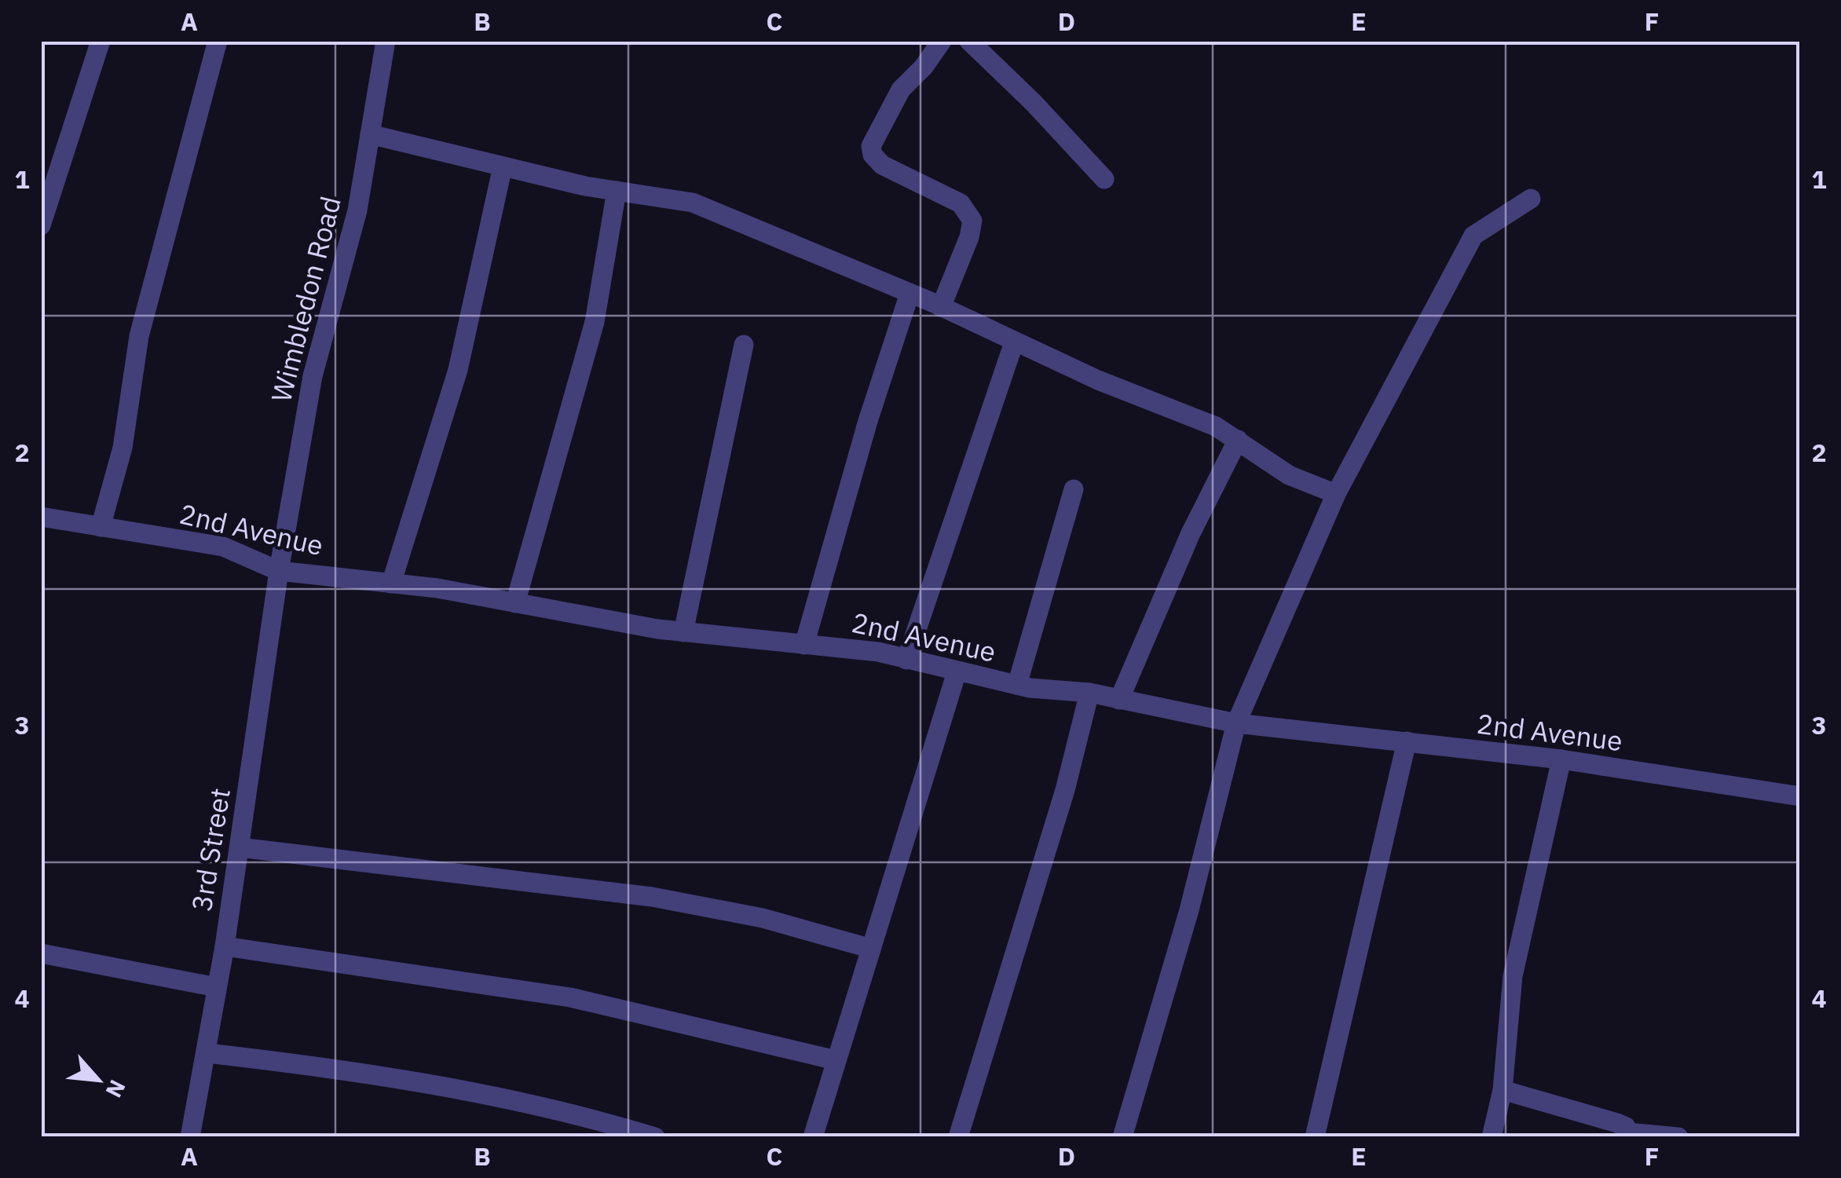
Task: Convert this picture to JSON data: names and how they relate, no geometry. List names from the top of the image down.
{
  "streets": {
    "street": ["Wimbledon Road", "2nd Avenue", "3rd Street"]
  },
  "crossings": [
    ["Wimbledon Road", "2nd Avenue"],
    ["Wimbledon Road", "3rd Street"],
    ["2nd Avenue", "3rd Street"]
  ],
  "north": "bottom right",
  "grid": {
    "columns": [
      "A",
      "B",
      "C",
      "D",
      "E",
      "F"
    ],
    "rows": [
      "1",
      "2",
      "3",
      "4"
    ]
  }
}
